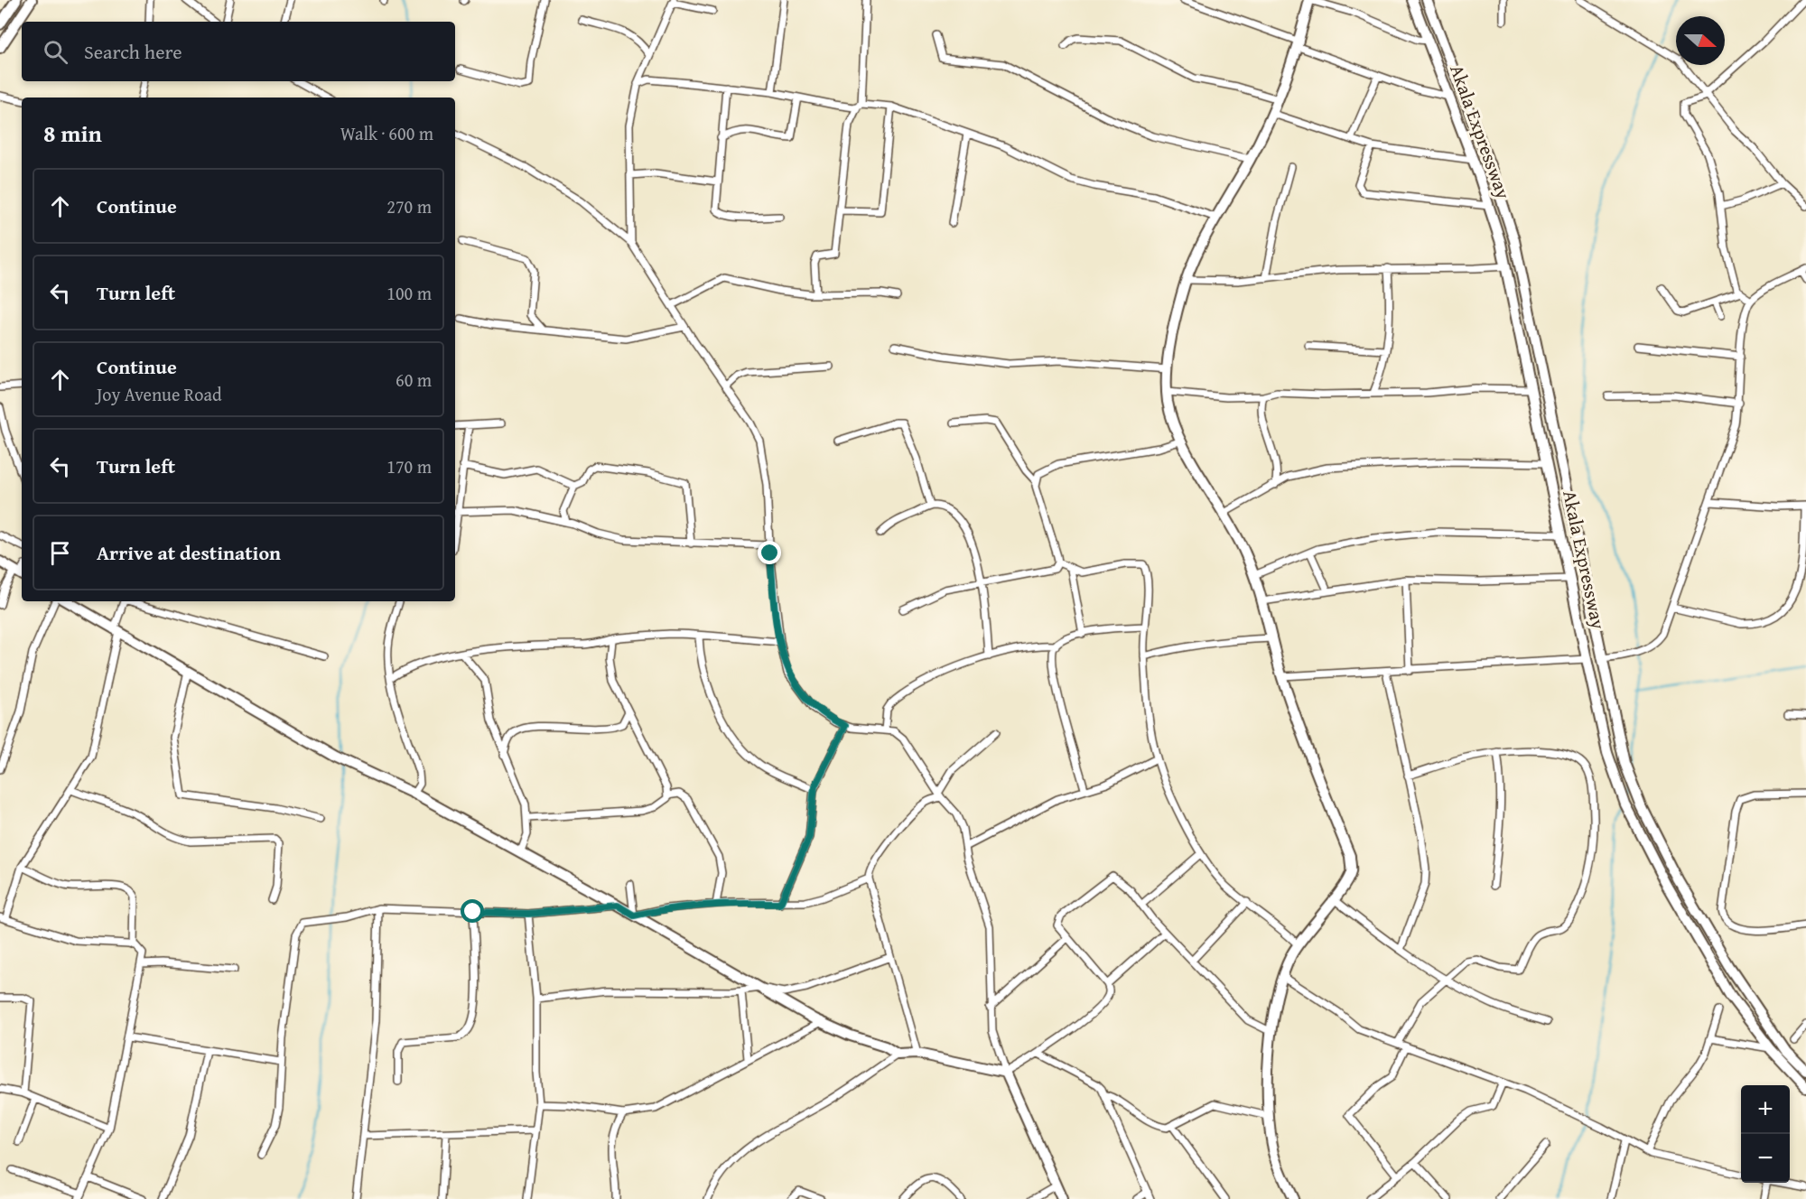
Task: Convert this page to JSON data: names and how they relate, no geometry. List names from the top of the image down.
{
  "streets": {
    "main road": ["Akala Expressway"]
  },
  "north": "right",
  "page": {
    "search": "Search here",
    "heading": ["8 min", "Walk · 600 m"],
    "list": [
      ["Continue", "270 m"],
      ["Turn left", "100 m"],
      ["Continue", "Joy Avenue Road", "60 m"],
      ["Turn left", "170 m"],
      "Arrive at destination"
    ],
    "map_buttons": ["+", "−"]
  }
}
